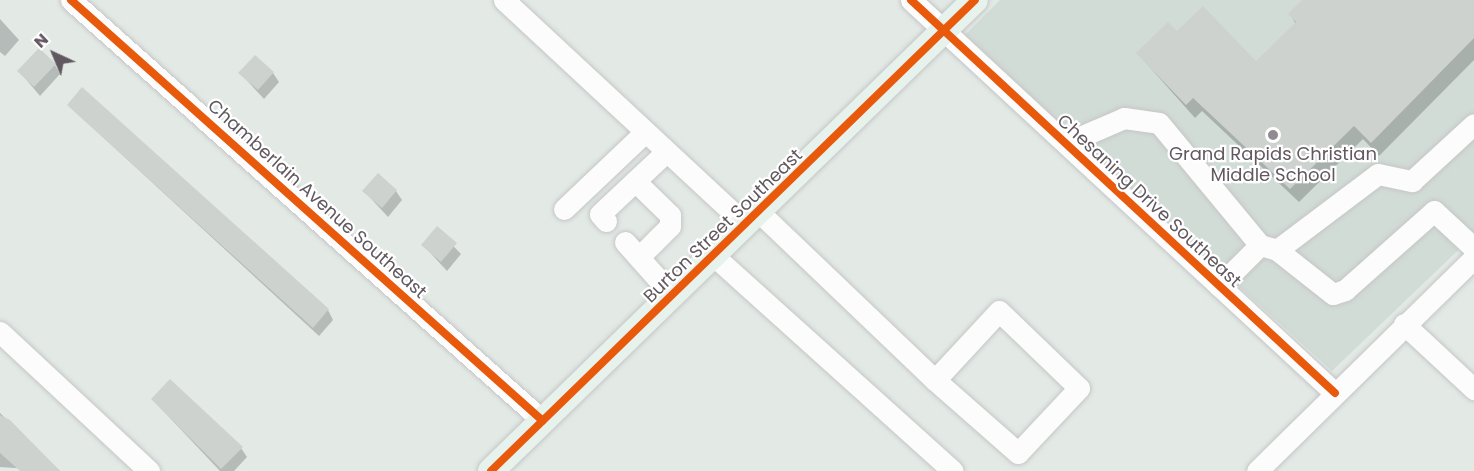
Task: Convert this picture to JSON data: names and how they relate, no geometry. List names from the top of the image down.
{
  "streets": {
    "main road": ["Burton Street Southeast"],
    "street": ["Chamberlain Avenue Southeast", "Chesaning Drive Southeast"]
  },
  "crossings": [
    ["Chamberlain Avenue Southeast", "Burton Street Southeast"],
    ["Chesaning Drive Southeast", "Burton Street Southeast"]
  ],
  "places": ["Grand Rapids Christian Middle School"],
  "north": "top left"
}
